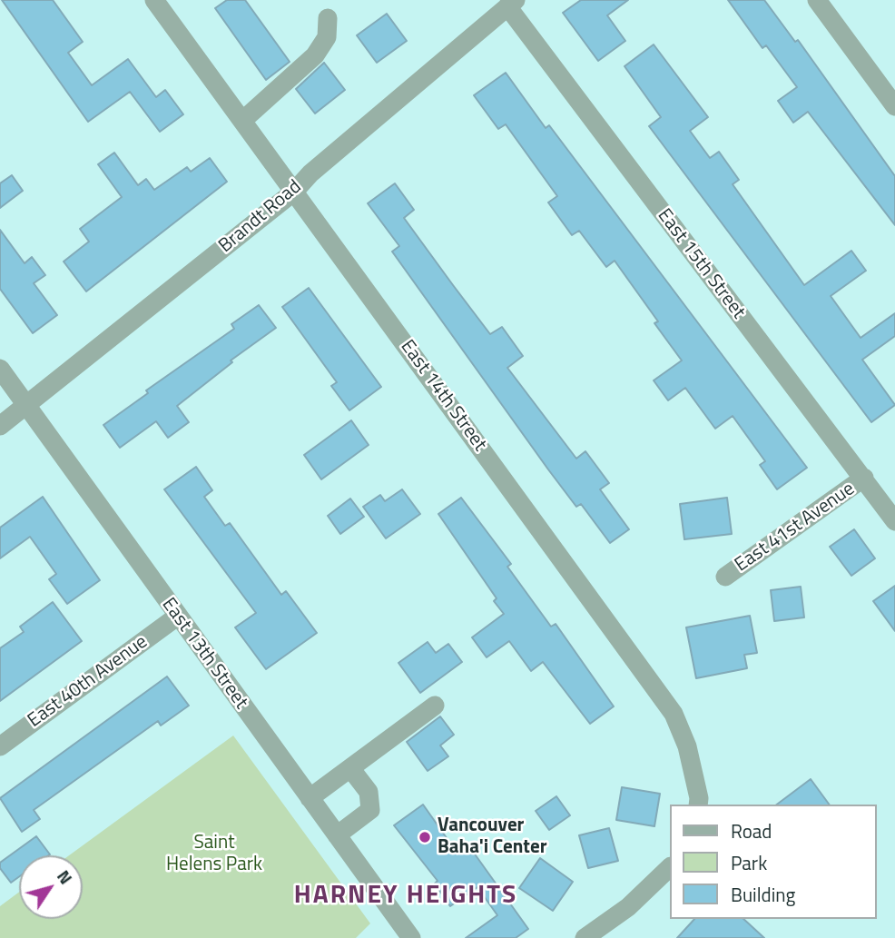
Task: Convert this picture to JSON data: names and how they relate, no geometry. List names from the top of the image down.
{
  "streets": {
    "street": [
      "Brandt Road",
      "East 15th Street",
      "East 14th Street",
      "East 41st Avenue",
      "East 13th Street",
      "East 40th Avenue"
    ]
  },
  "crossings": [
    ["Brandt Road", "East 15th Street"],
    ["Brandt Road", "East 14th Street"],
    ["Brandt Road", "East 13th Street"],
    ["East 15th Street", "East 41st Avenue"],
    ["East 13th Street", "East 40th Avenue"]
  ],
  "districts": ["HARNEY HEIGHTS"],
  "parks": ["Saint Helens Park"],
  "places": ["Vancouver Baha'i Center"],
  "legend": ["Road", "Park", "Building"],
  "north": "top right"
}
